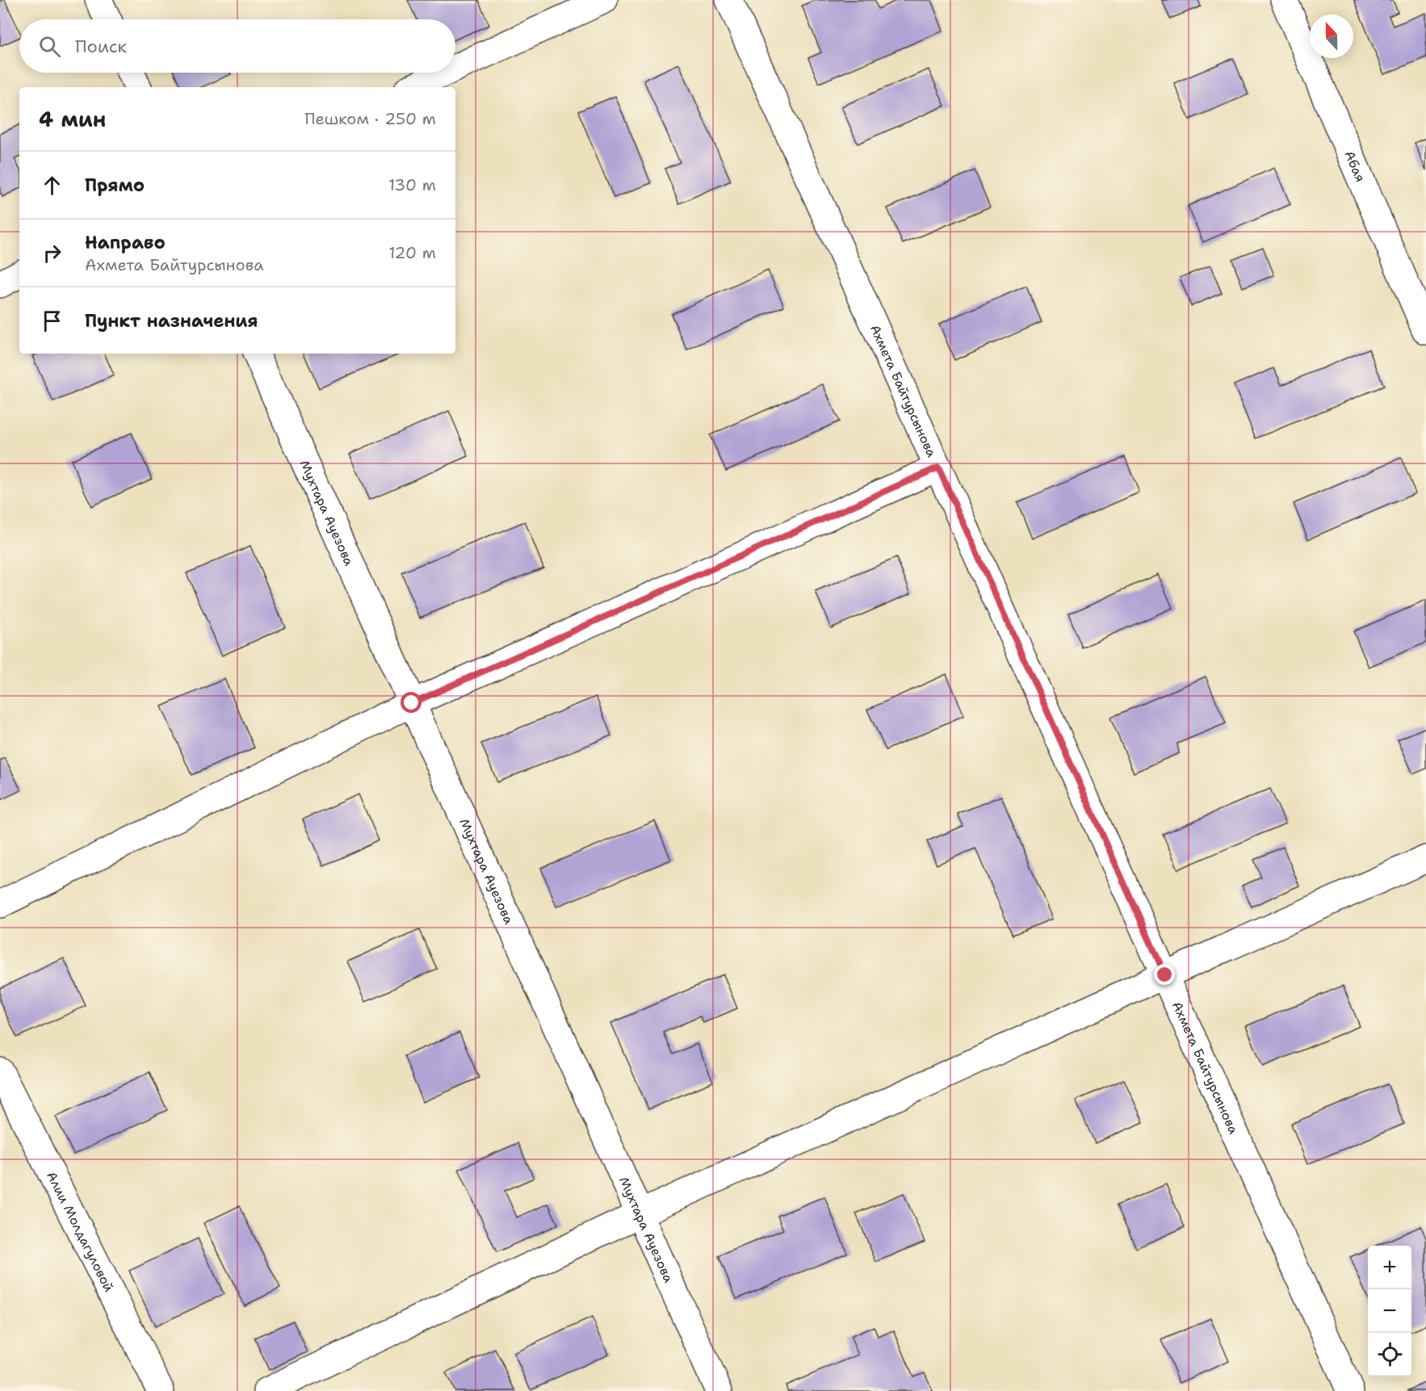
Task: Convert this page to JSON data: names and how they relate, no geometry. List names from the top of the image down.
{
  "streets": {
    "street": [
      "Абая",
      "Ахмета Байтурсынова",
      "Мухтара Ауезова",
      "Алии Молдагуловой"
    ]
  },
  "north": "top",
  "page": {
    "search": "Поиск",
    "heading": ["4 мин", "Пешком · 250 m"],
    "list": [
      ["Прямо", "130 m"],
      ["Направо", "Ахмета Байтурсынова", "120 m"],
      "Пункт назначения"
    ],
    "map_buttons": ["+", "−"]
  }
}
